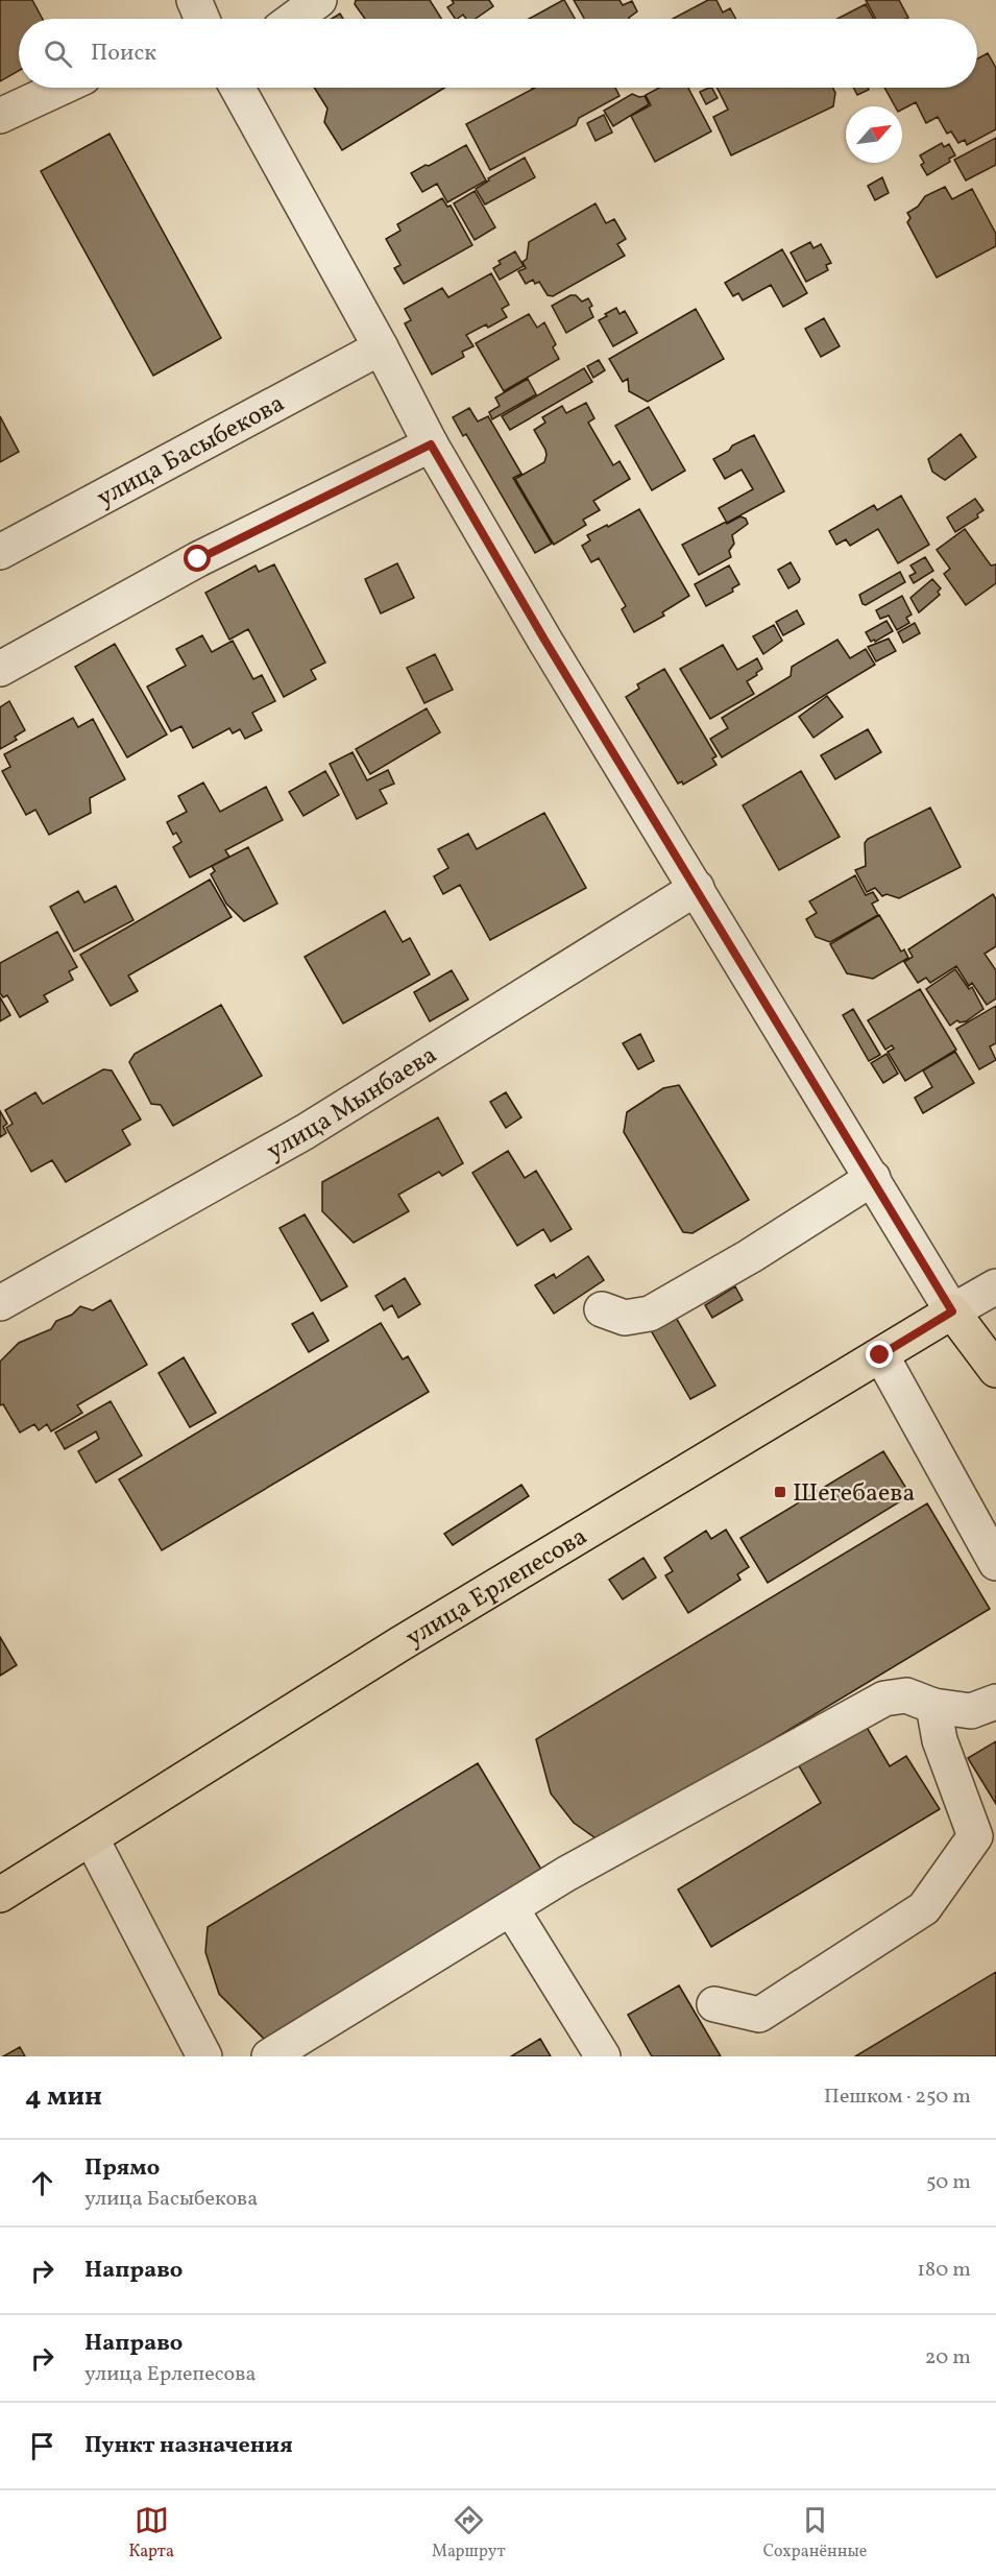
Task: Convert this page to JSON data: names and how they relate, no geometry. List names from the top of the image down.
{
  "streets": {
    "main road": ["улица Ерлепесова"],
    "street": ["улица Басыбекова", "улица Мынбаева"]
  },
  "places": {
    "transit": ["Шегебаева"]
  },
  "north": "top right",
  "page": {
    "search": "Поиск",
    "heading": ["4 мин", "Пешком · 250 m"],
    "list": [
      ["Прямо", "улица Басыбекова", "50 m"],
      ["Направо", "180 m"],
      ["Направо", "улица Ерлепесова", "20 m"],
      "Пункт назначения"
    ],
    "nav": ["Карта", "Маршрут", "Сохранённые"]
  }
}
